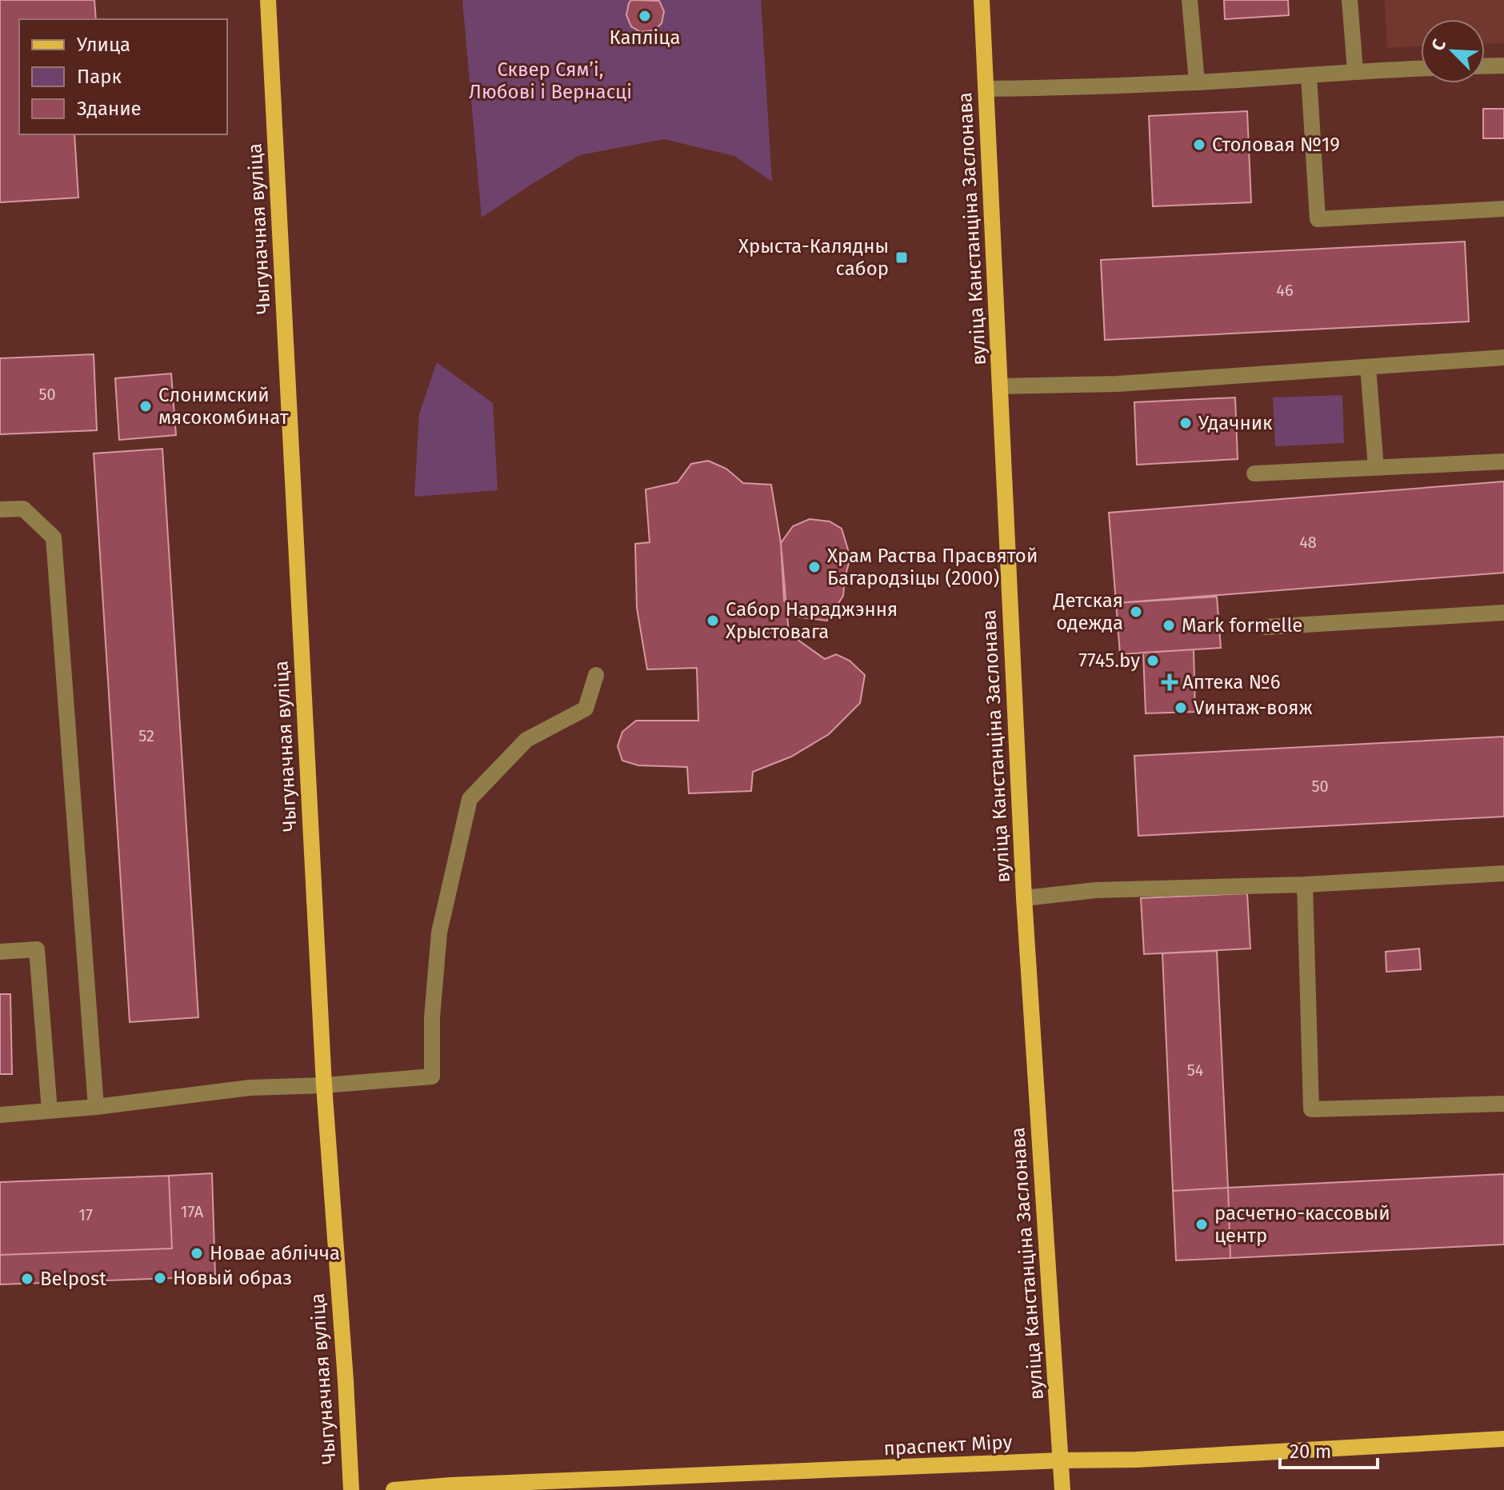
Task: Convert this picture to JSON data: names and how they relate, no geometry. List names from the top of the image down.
{
  "streets": {
    "main road": ["Чыгуначная вуліца", "вуліца Канстанціна Заслонава", "праспект Міру"]
  },
  "crossings": [
    ["вуліца Канстанціна Заслонава", "праспект Міру"]
  ],
  "parks": ["Сквер Сямʼі, Любові і Вернасці"],
  "places": {
    "other": [
      "Капліца",
      "Столовая №19",
      "Слонимский мясокомбинат",
      "Удачник",
      "Храм Раства Прасвятой Багародзіцы (2000)",
      "Детская одежда",
      "Сабор Нараджэння Хрыстовага",
      "Mark formelle",
      "7745.by",
      "Vинтаж-вояж",
      "расчетно-кассовый центр",
      "Новае аблічча",
      "Новый образ",
      "Belpost"
    ],
    "transit": ["Хрыста-Калядны сабор"],
    "health": ["Аптека №6"]
  },
  "house_numbers": [
    "46",
    "50",
    "48",
    "52",
    "50",
    "54",
    "17А",
    "17"
  ],
  "legend": ["Улица", "Парк", "Здание"],
  "scale_bar": "20 m",
  "north": "top left"
}
